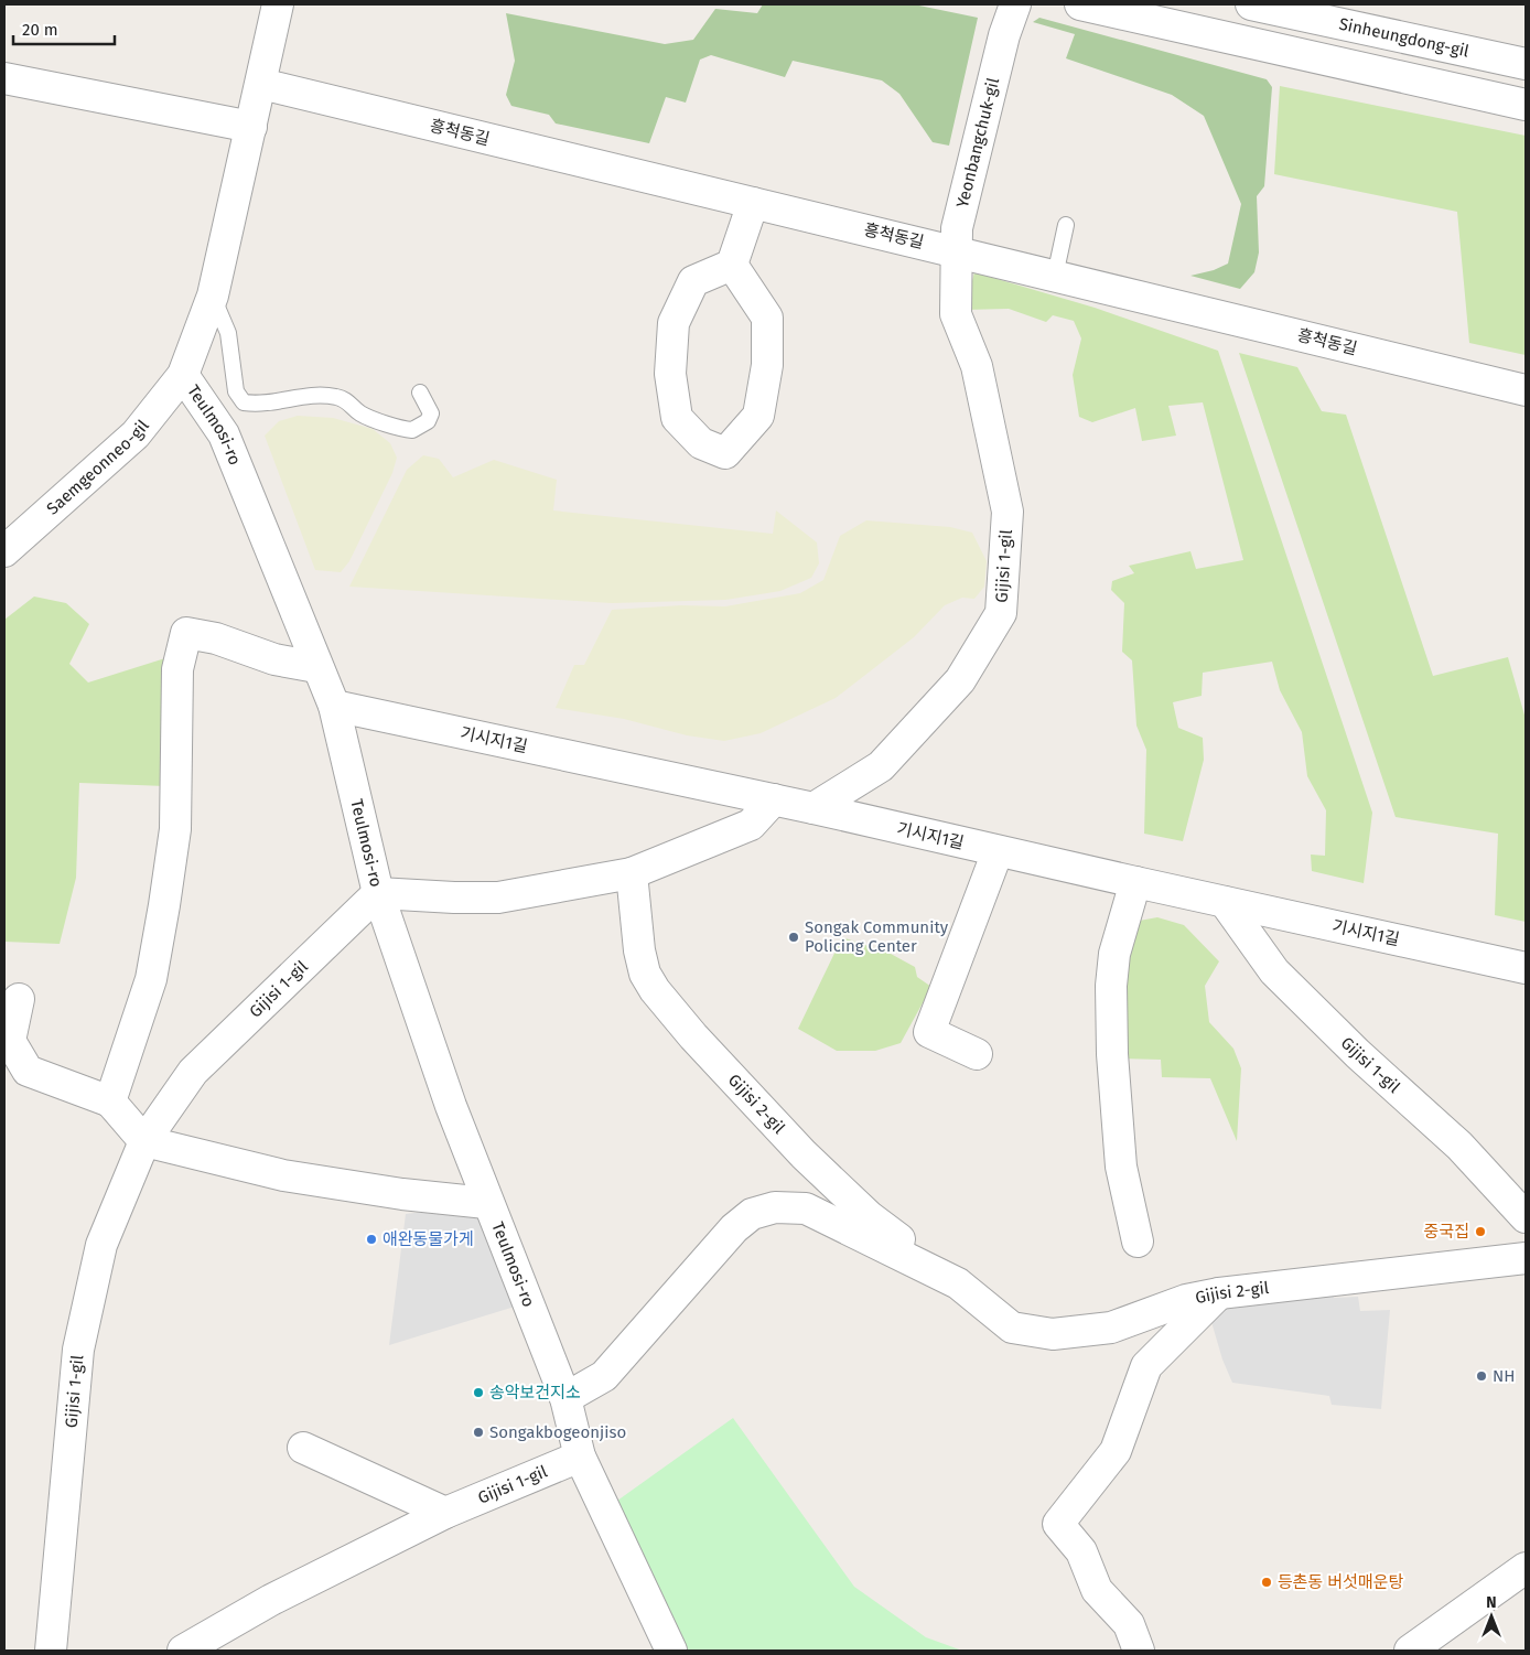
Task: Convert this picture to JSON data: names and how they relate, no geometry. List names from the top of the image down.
{
  "streets": {
    "street": [
      "Sinheungdong-gil",
      "흥척동길",
      "Yeonbangchuk-gil",
      "Teulmosi-ro",
      "Saemgeonneo-gil",
      "Gijisi 1-gil",
      "기시지1길",
      "Gijisi 2-gil"
    ]
  },
  "crossings": [
    ["흥척동길", "Yeonbangchuk-gil"],
    ["흥척동길", "Teulmosi-ro"],
    ["흥척동길", "Gijisi 1-gil"],
    ["Yeonbangchuk-gil", "Gijisi 1-gil"],
    ["Teulmosi-ro", "Saemgeonneo-gil"],
    ["Teulmosi-ro", "Gijisi 1-gil"],
    ["Teulmosi-ro", "기시지1길"],
    ["Teulmosi-ro", "Gijisi 2-gil"],
    ["Gijisi 1-gil", "기시지1길"]
  ],
  "places": [
    "Songak Community Policing Center",
    "중국집",
    "애완동물가게",
    "NH",
    "송악보건지소",
    "Songakbogeonjiso",
    "등촌동 버섯매운탕"
  ],
  "scale_bar": "20 m",
  "north": "top"
}
